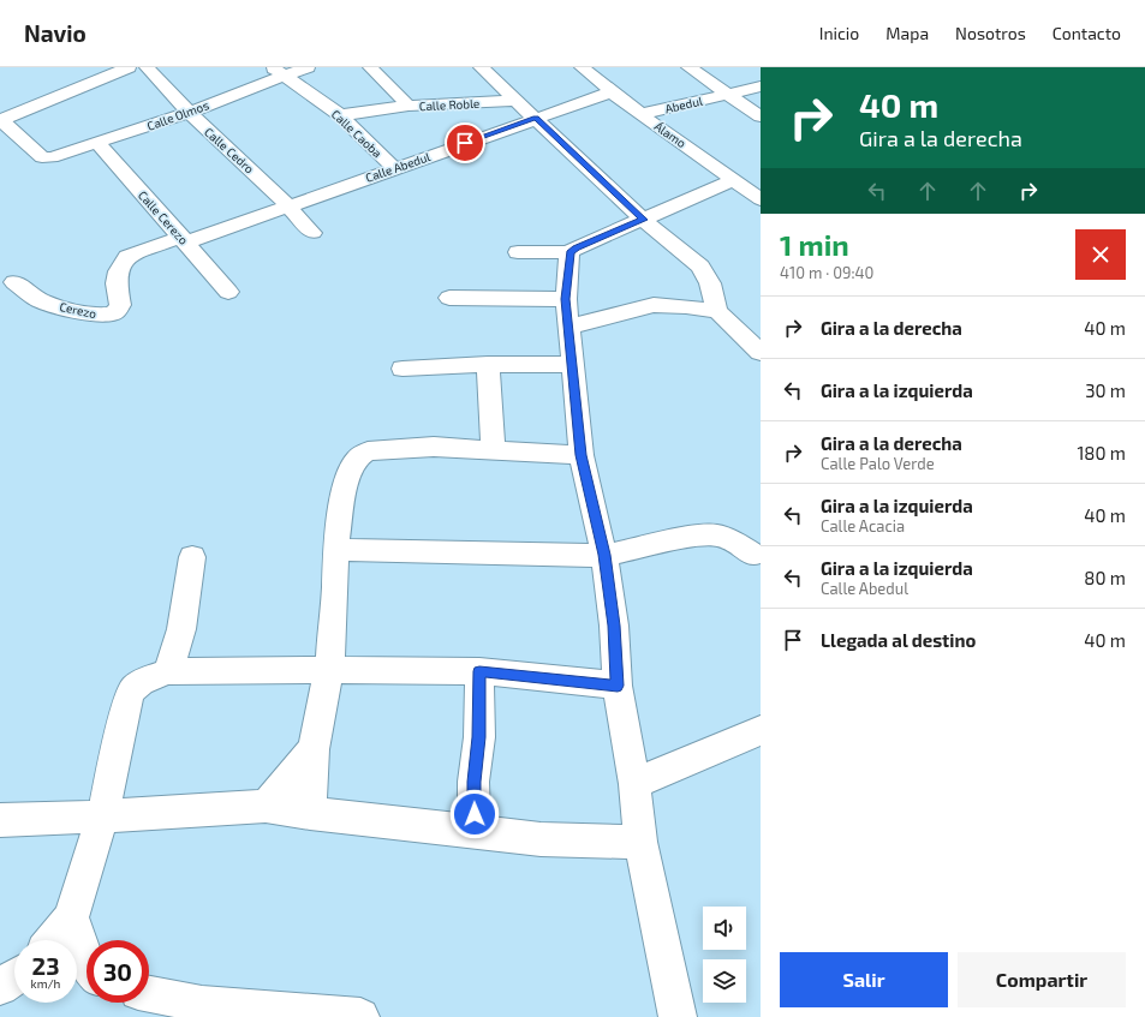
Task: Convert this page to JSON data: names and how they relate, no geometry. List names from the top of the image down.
{
  "streets": {
    "street": [
      "Calle Roble",
      "Abedul",
      "Calle Olmos",
      "Calle Caoba",
      "Álamo",
      "Calle Cedro",
      "Calle Abedul",
      "Calle Cerezo",
      "Cerezo"
    ]
  },
  "crossings": [
    ["Abedul", "Álamo"],
    ["Calle Olmos", "Calle Caoba"],
    ["Calle Olmos", "Calle Cedro"],
    ["Calle Olmos", "Calle Cerezo"],
    ["Calle Caoba", "Calle Abedul"],
    ["Álamo", "Calle Abedul"],
    ["Calle Cedro", "Calle Abedul"],
    ["Calle Abedul", "Calle Cerezo"],
    ["Calle Abedul", "Cerezo"],
    ["Calle Cerezo", "Cerezo"]
  ],
  "page": {
    "header": "Navio",
    "nav": [
      "Inicio",
      "Mapa",
      "Nosotros",
      "Contacto"
    ],
    "turn": ["40 m", "Gira a la derecha"],
    "heading": ["1 min", "410 m · 09:40"],
    "list": [
      {
        "name": "Gira a la derecha",
        "value": "40 m"
      },
      {
        "name": "Gira a la izquierda",
        "value": "30 m"
      },
      {
        "name": "Gira a la derecha",
        "note": "Calle Palo Verde",
        "value": "180 m"
      },
      {
        "name": "Gira a la izquierda",
        "note": "Calle Acacia",
        "value": "40 m"
      },
      {
        "name": "Gira a la izquierda",
        "note": "Calle Abedul",
        "value": "80 m"
      },
      {
        "name": "Llegada al destino",
        "value": "40 m"
      }
    ],
    "speed": "23 km/h",
    "limit": "30",
    "buttons": ["Salir", "Compartir"]
  }
}
